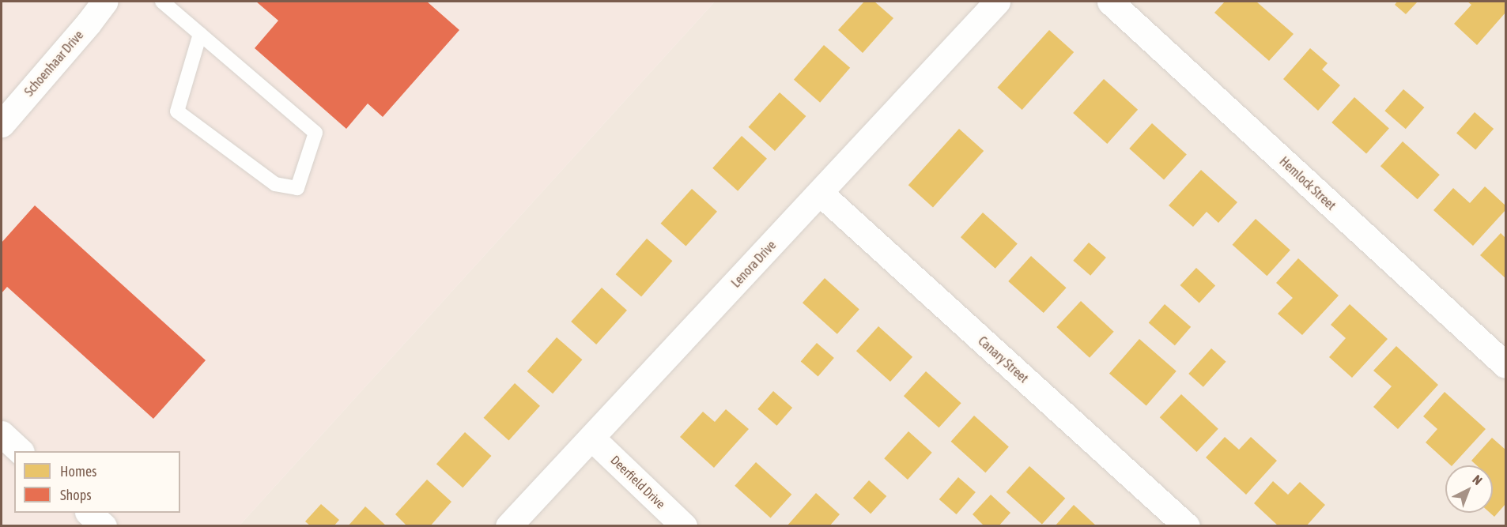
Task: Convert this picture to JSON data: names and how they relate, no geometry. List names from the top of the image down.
{
  "streets": {
    "street": [
      "Schoenhaar Drive",
      "Hemlock Street",
      "Lenora Drive",
      "Canary Street",
      "Deerfield Drive"
    ]
  },
  "crossings": [
    ["Lenora Drive", "Canary Street"],
    ["Lenora Drive", "Deerfield Drive"]
  ],
  "legend": ["Homes", "Shops"],
  "north": "top right"
}
